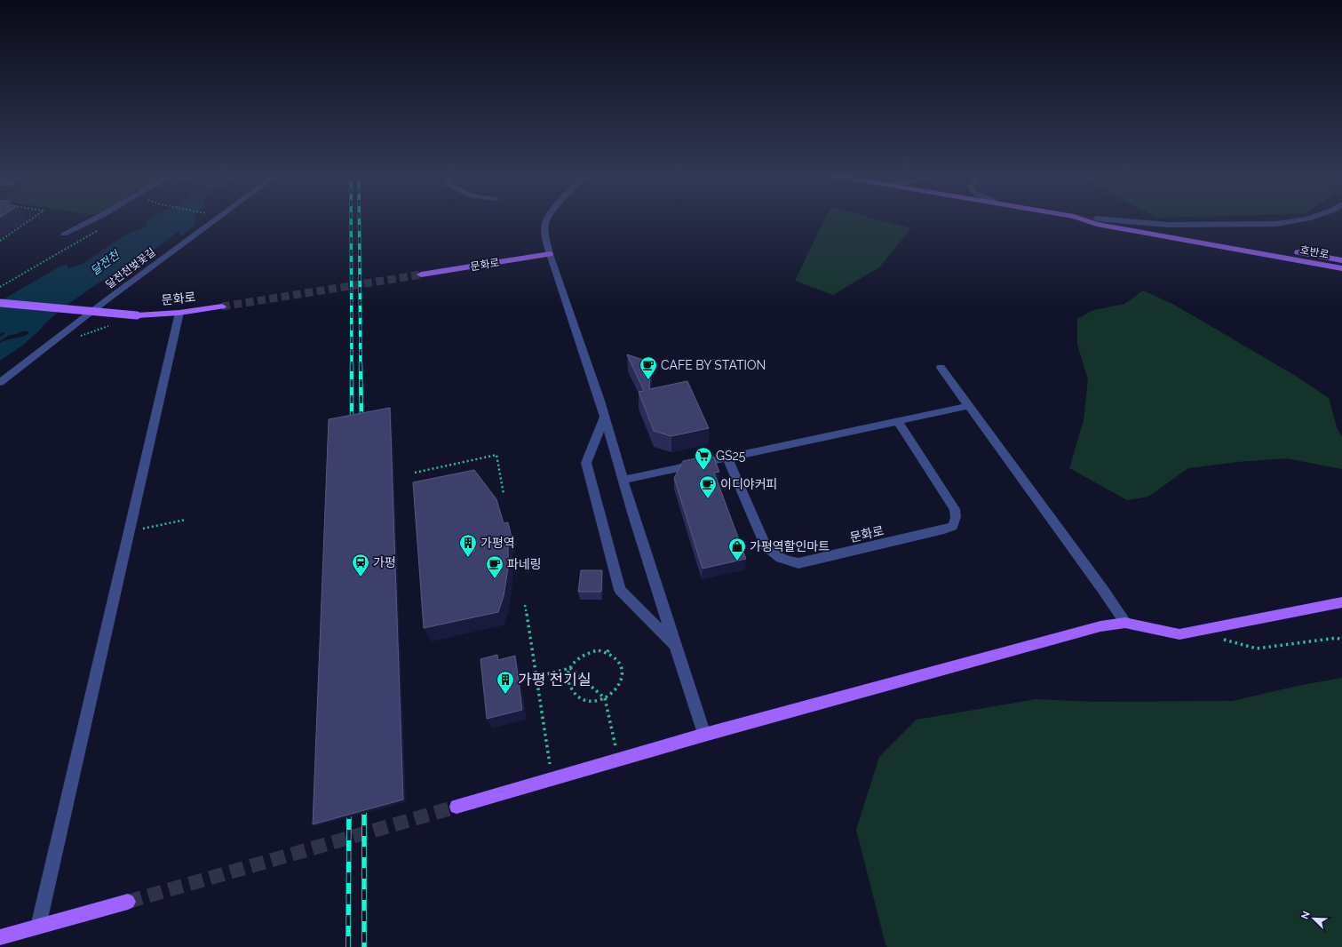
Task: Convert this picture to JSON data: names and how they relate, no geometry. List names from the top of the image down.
{
  "streets": {
    "main road": ["호반로", "문화로"],
    "street": ["달전천벚꽃길"]
  },
  "water": ["달전천"],
  "places": {
    "cafe": ["CAFE BY STATION", "이디야커피", "파네링"],
    "supermarket": ["GS25"],
    "building": ["가평역", "가평 전기실"],
    "shop": ["가평역할인마트"],
    "station": ["가평"]
  },
  "north": "top left"
}
